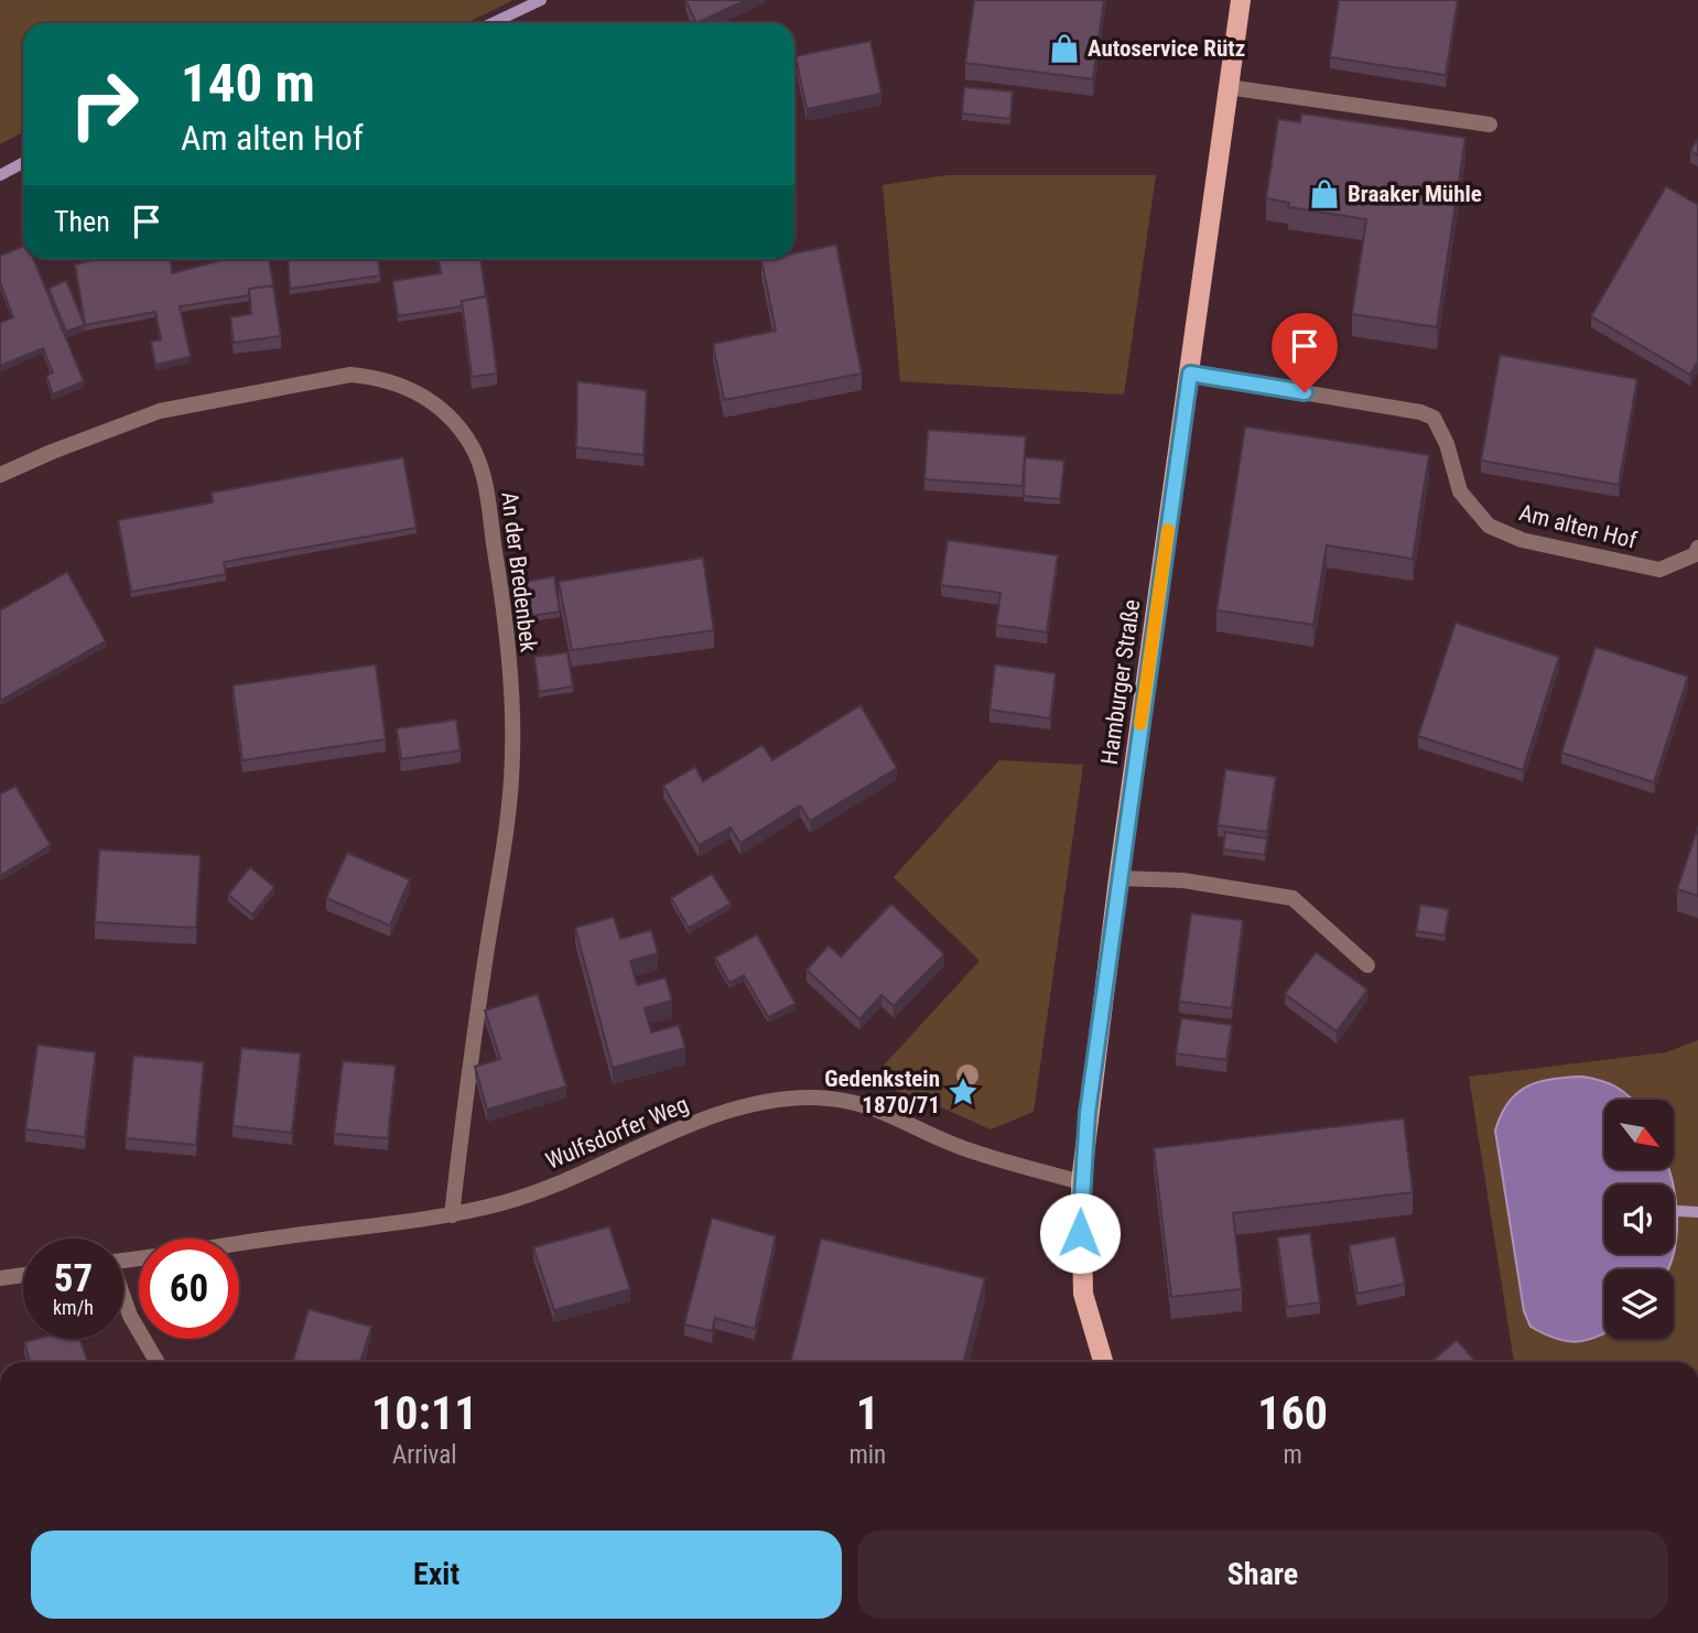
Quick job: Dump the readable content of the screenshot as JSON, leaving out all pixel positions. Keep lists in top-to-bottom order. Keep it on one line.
{"streets":{"main road":["Hamburger Straße"],"street":["Am alten Hof","An der Bredenbek","Wulfsdorfer Weg"]},"crossings":[["Am alten Hof","Hamburger Straße"],["An der Bredenbek","Wulfsdorfer Weg"],["Hamburger Straße","Wulfsdorfer Weg"]],"places":{"shop":["Autoservice Rütz","Braaker Mühle"],"place":["Gedenkstein 1870/71"]},"north":"bottom right","page":{"turn":["140 m","Am alten Hof"],"then":"Then","speed":"57 km/h","limit":"60","eta":["10:11","Arrival","1","min","160","m"],"buttons":["Exit","Share"]}}
